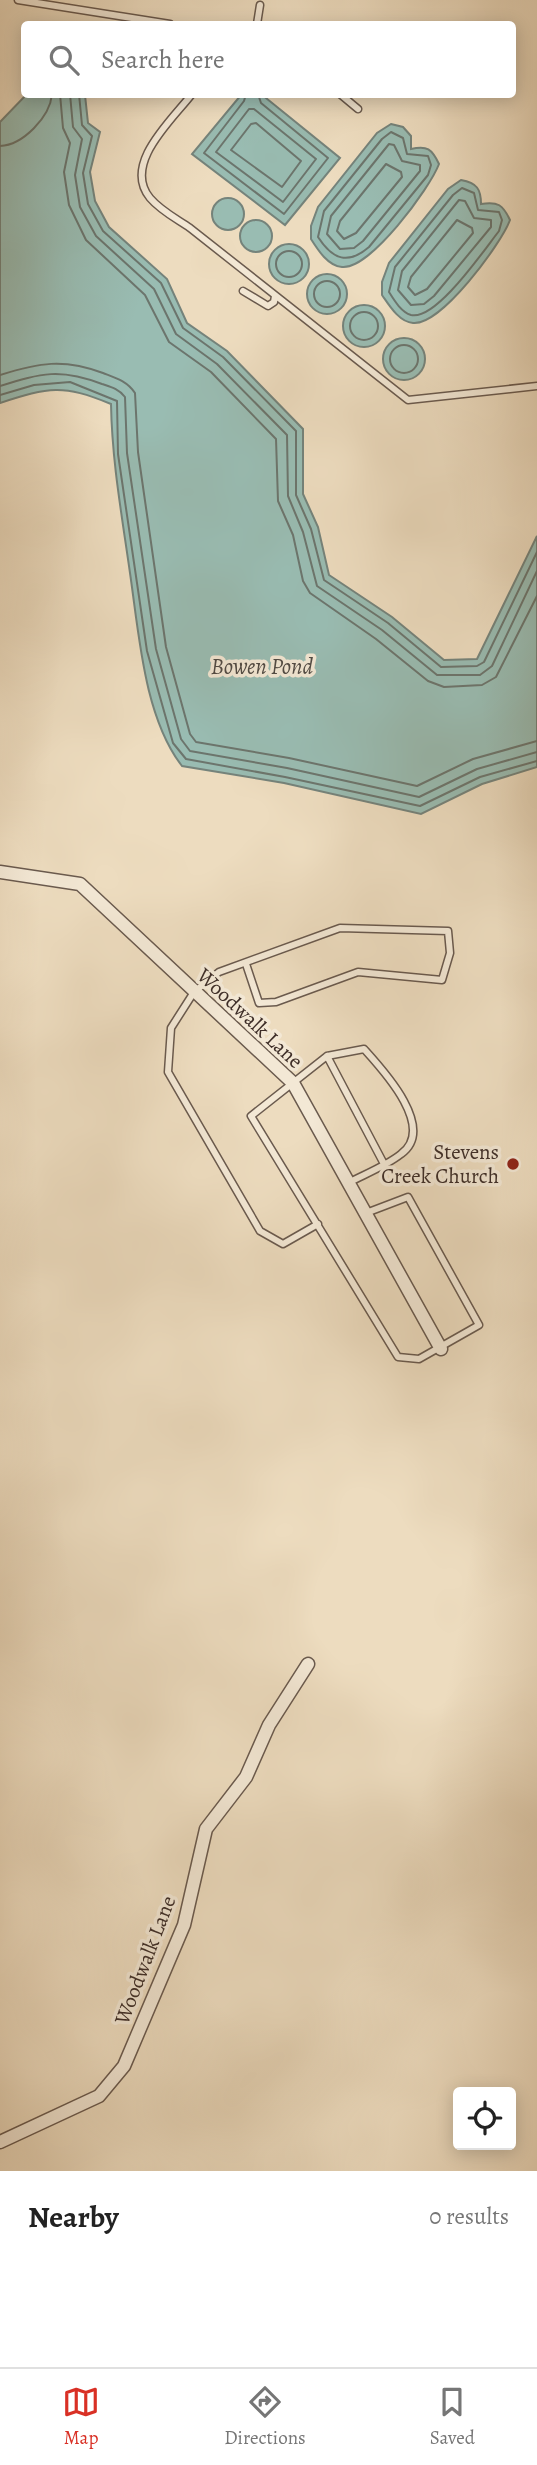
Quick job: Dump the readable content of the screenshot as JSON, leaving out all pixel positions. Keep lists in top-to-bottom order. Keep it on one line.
{"streets":{"street":["Woodwalk Lane"]},"water":["Bowen Pond"],"places":["Stevens Creek Church"],"page":{"search":"Search here","heading":["Nearby","0 results"],"nav":["Map","Directions","Saved"]}}
